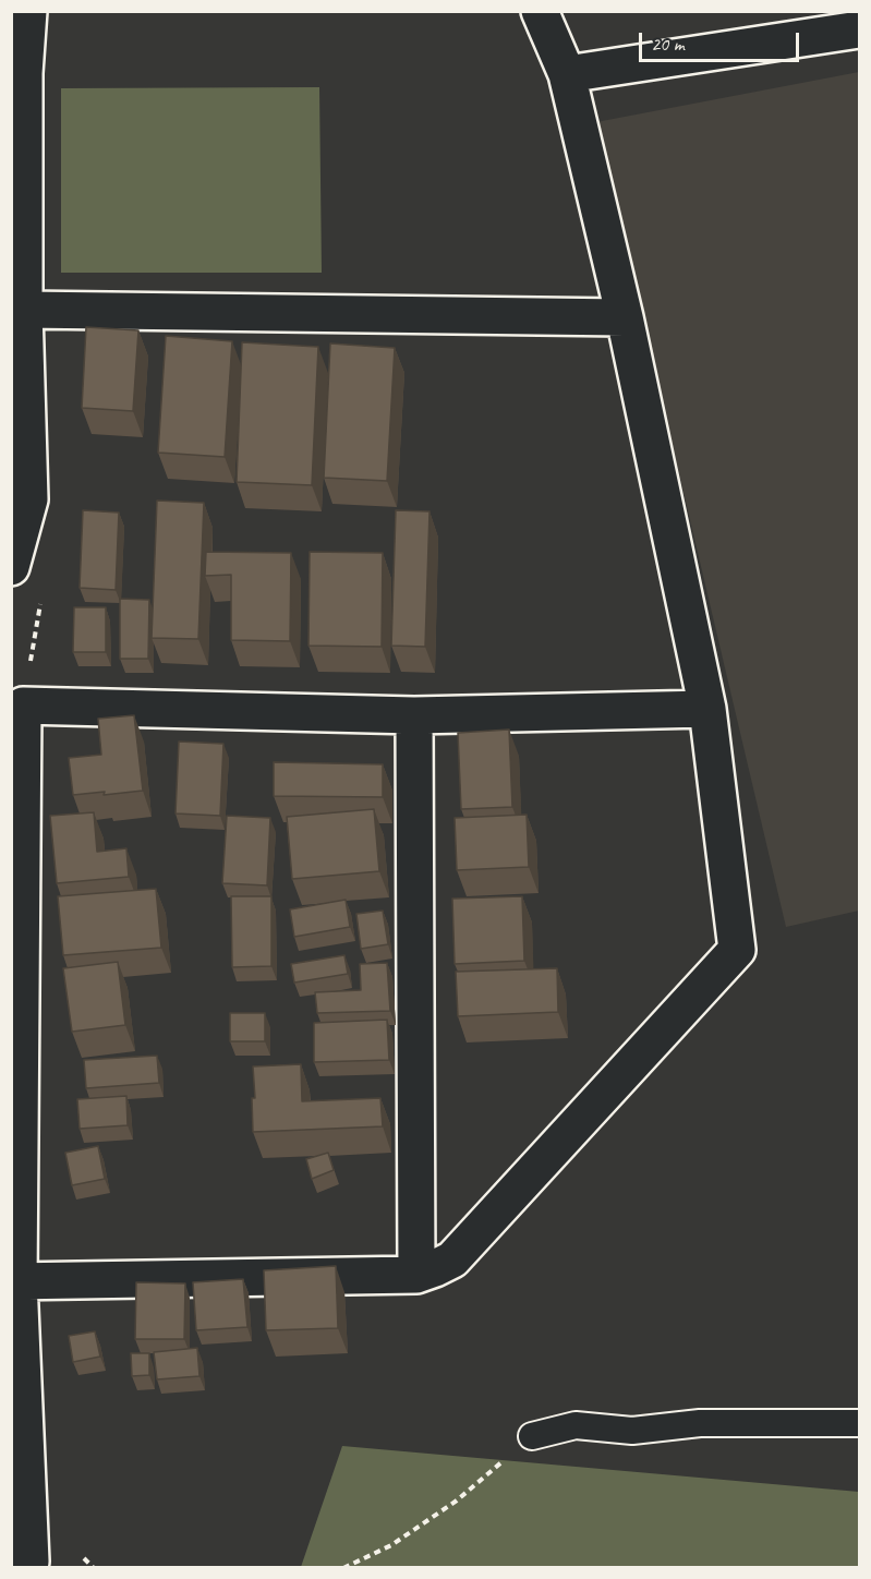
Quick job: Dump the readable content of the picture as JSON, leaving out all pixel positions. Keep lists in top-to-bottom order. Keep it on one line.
{"scale_bar":"20 m"}
